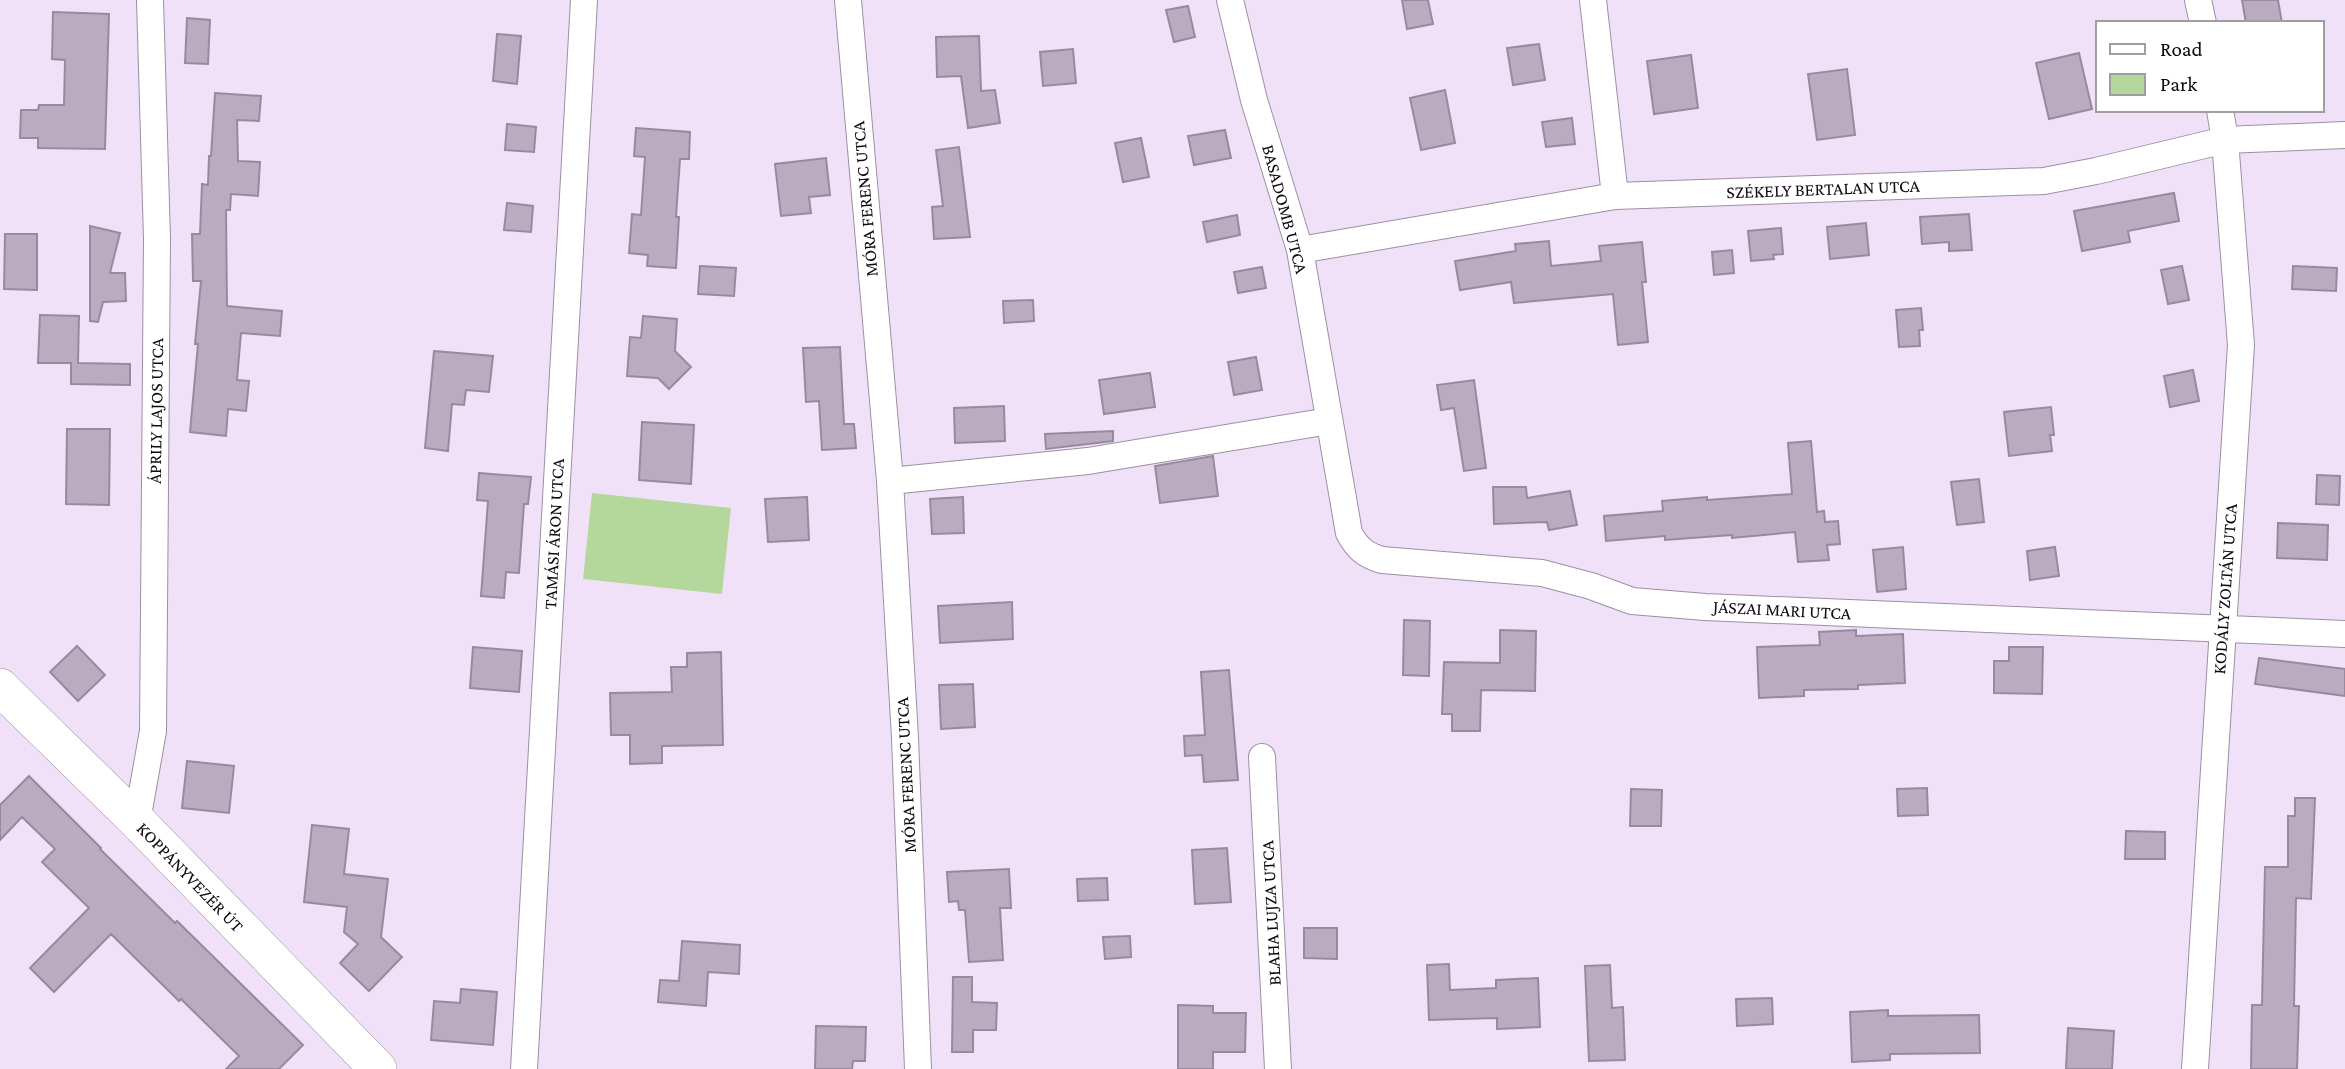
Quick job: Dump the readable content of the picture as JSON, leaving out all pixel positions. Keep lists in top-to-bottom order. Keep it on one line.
{"streets":{"street":["SZÉKELY BERTALAN UTCA","MÓRA FERENC UTCA","BASADOMB UTCA","ÁPRILY LAJOS UTCA","TAMÁSI ÁRON UTCA","KODÁLY ZOLTÁN UTCA","JÁSZAI MARI UTCA","KOPPÁNYVEZÉR ÚT","BLAHA LUJZA UTCA"]},"crossings":[["SZÉKELY BERTALAN UTCA","BASADOMB UTCA"],["SZÉKELY BERTALAN UTCA","KODÁLY ZOLTÁN UTCA"],["BASADOMB UTCA","JÁSZAI MARI UTCA"],["ÁPRILY LAJOS UTCA","KOPPÁNYVEZÉR ÚT"],["KODÁLY ZOLTÁN UTCA","JÁSZAI MARI UTCA"]],"legend":["Road","Park"]}
